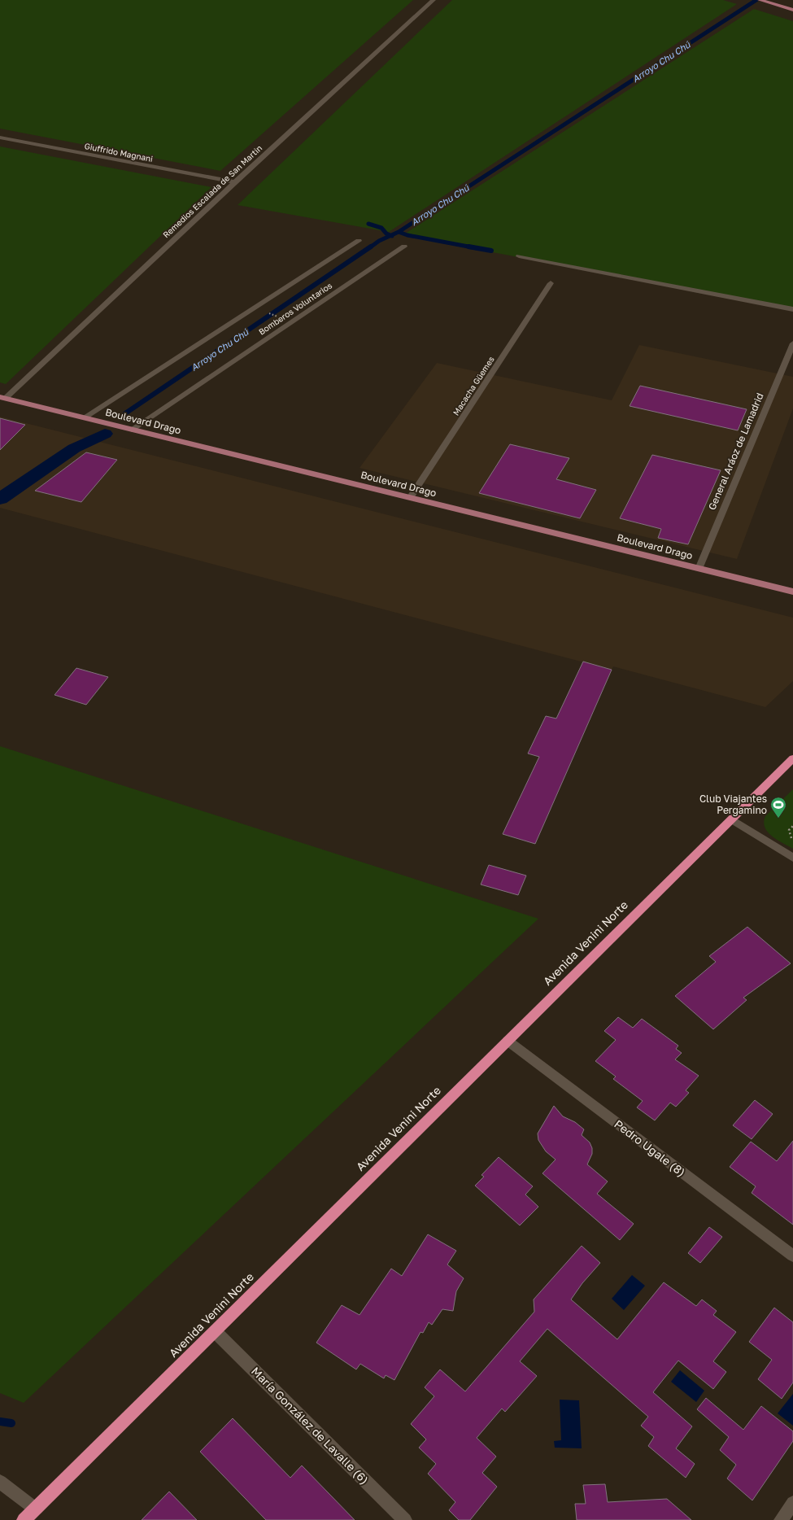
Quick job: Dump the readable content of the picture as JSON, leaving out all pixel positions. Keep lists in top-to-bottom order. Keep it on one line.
{"streets":{"highway":["Avenida Venini Norte"],"main road":["Boulevard Drago"],"street":["Giuffrido Magnani","Remedios Escalada de San Martin","Bomberos Voluntarios","Macacha Güemes","General Aráoz de Lamadrid","Pedro Ugale (8)","María González de Lavalle (6)"]},"crossings":[["Giuffrido Magnani","Remedios Escalada de San Martin"],["Remedios Escalada de San Martin","Boulevard Drago"],["Bomberos Voluntarios","Boulevard Drago"],["Macacha Güemes","Boulevard Drago"],["Boulevard Drago","General Aráoz de Lamadrid"],["Avenida Venini Norte","Pedro Ugale (8)"],["Avenida Venini Norte","María González de Lavalle (6)"]],"water":["Arroyo Chu Chú"],"places":{"sports":["Club Viajantes Pergamino"]}}
